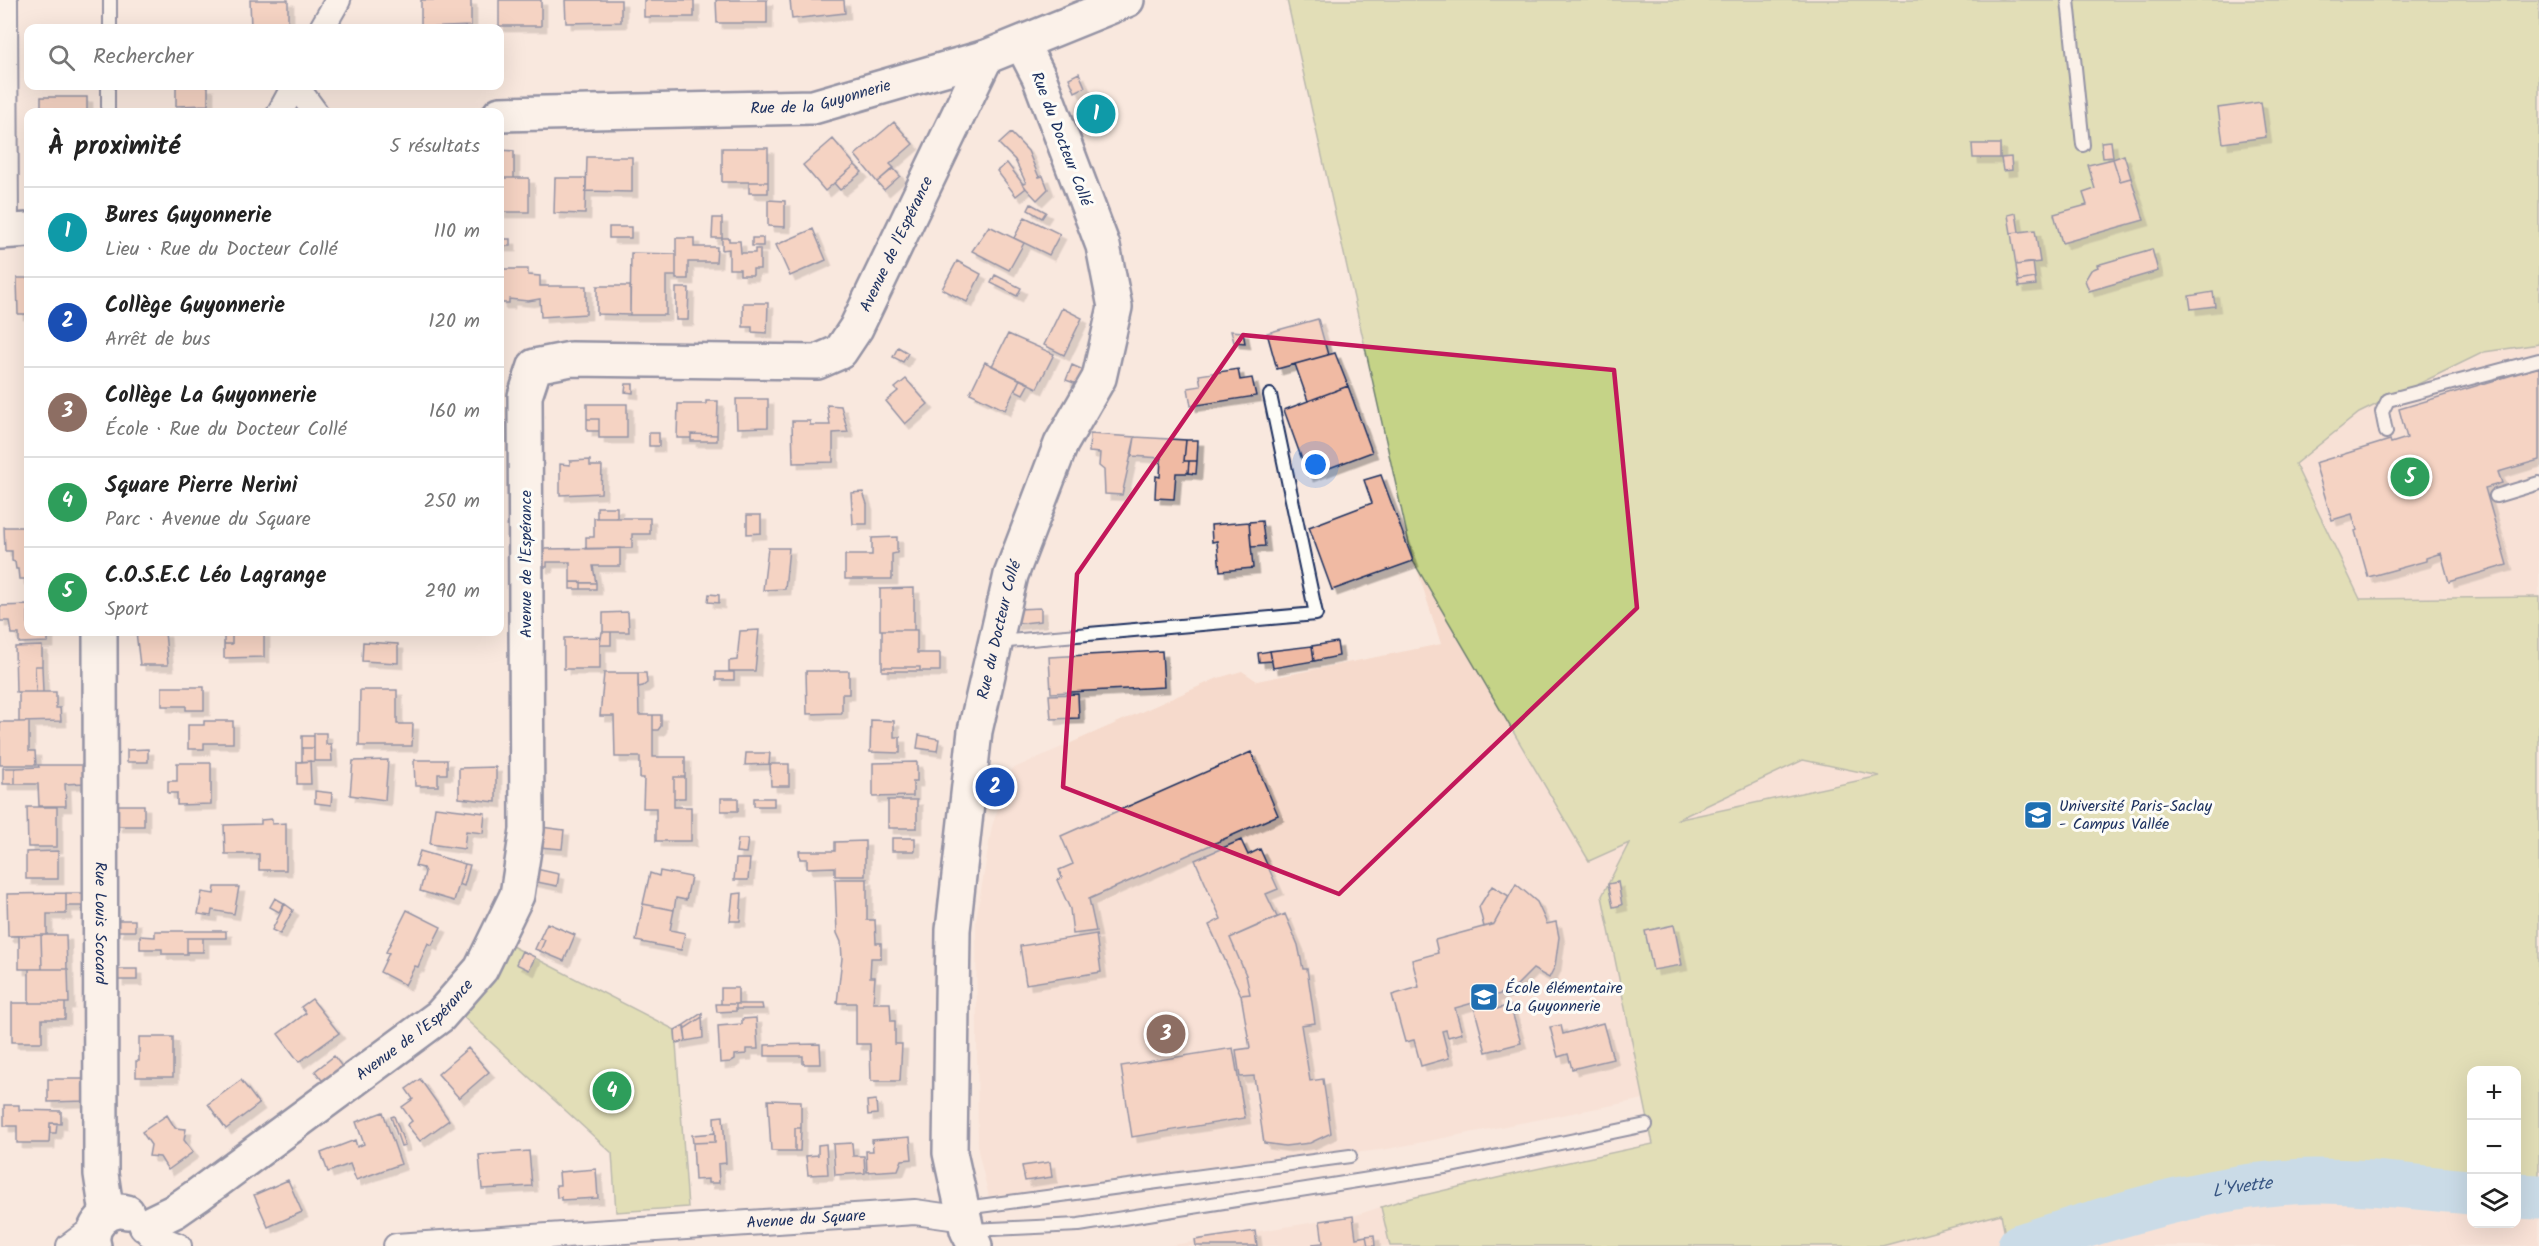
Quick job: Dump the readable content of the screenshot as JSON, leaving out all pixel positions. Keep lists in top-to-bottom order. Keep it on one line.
{"streets":{"street":["Rue de la Guyonnerie","Rue du Docteur Collé","Avenue de l'Espérance","Rue Louis Scocard","Avenue du Square"]},"crossings":[["Rue de la Guyonnerie","Rue du Docteur Collé"],["Rue de la Guyonnerie","Avenue de l'Espérance"],["Rue du Docteur Collé","Avenue du Square"]],"water":["L'Yvette"],"places":{"school or university":["Université Paris-Saclay - Campus Vallée","École élémentaire La Guyonnerie"]},"page":{"search":"Rechercher","pins":["1","5","2","3","4"],"heading":["À proximité","5 résultats"],"list":[{"mark":"1","name":"Bures Guyonnerie","note":"Lieu · Rue du Docteur Collé","value":"110 m"},{"mark":"2","name":"Collège Guyonnerie","note":"Arrêt de bus","value":"120 m"},{"mark":"3","name":"Collège La Guyonnerie","note":"École · Rue du Docteur Collé","value":"160 m"},{"mark":"4","name":"Square Pierre Nerini","note":"Parc · Avenue du Square","value":"250 m"},{"mark":"5","name":"C.O.S.E.C Léo Lagrange","note":"Sport","value":"290 m"}],"map_buttons":["+","−"]}}
